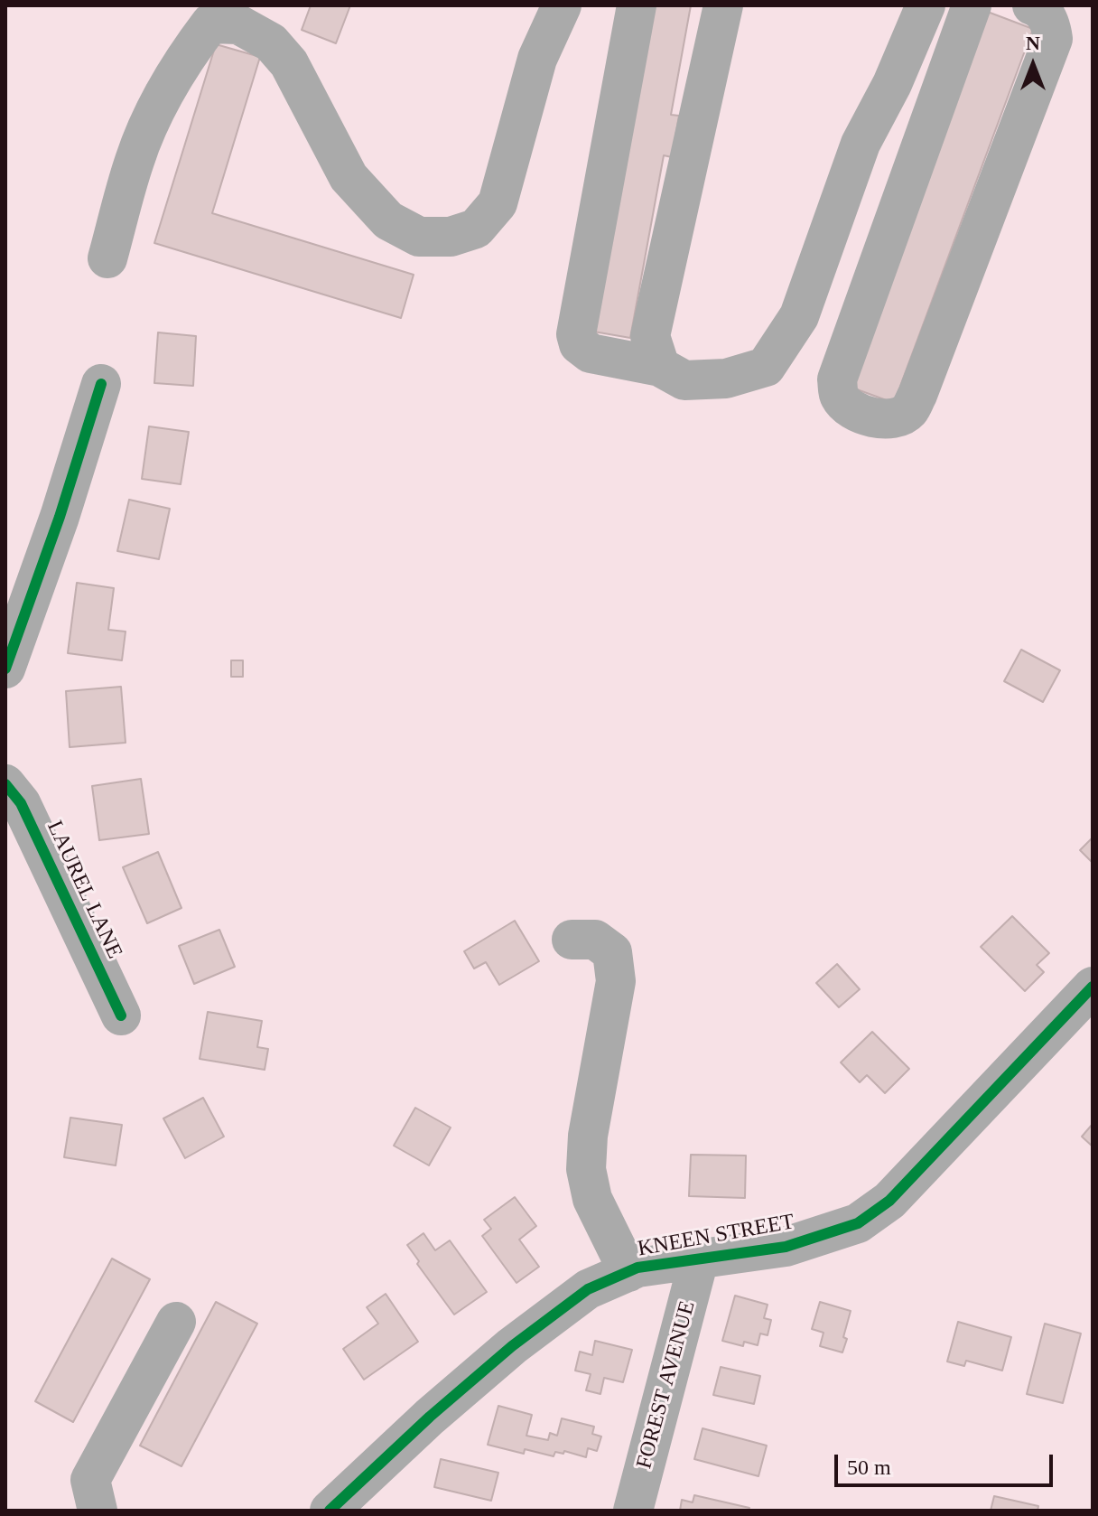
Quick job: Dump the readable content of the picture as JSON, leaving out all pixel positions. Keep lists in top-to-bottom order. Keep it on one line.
{"streets":{"street":["LAUREL LANE","KNEEN STREET","FOREST AVENUE"]},"crossings":[["KNEEN STREET","FOREST AVENUE"]],"scale_bar":"50 m","north":"top"}
